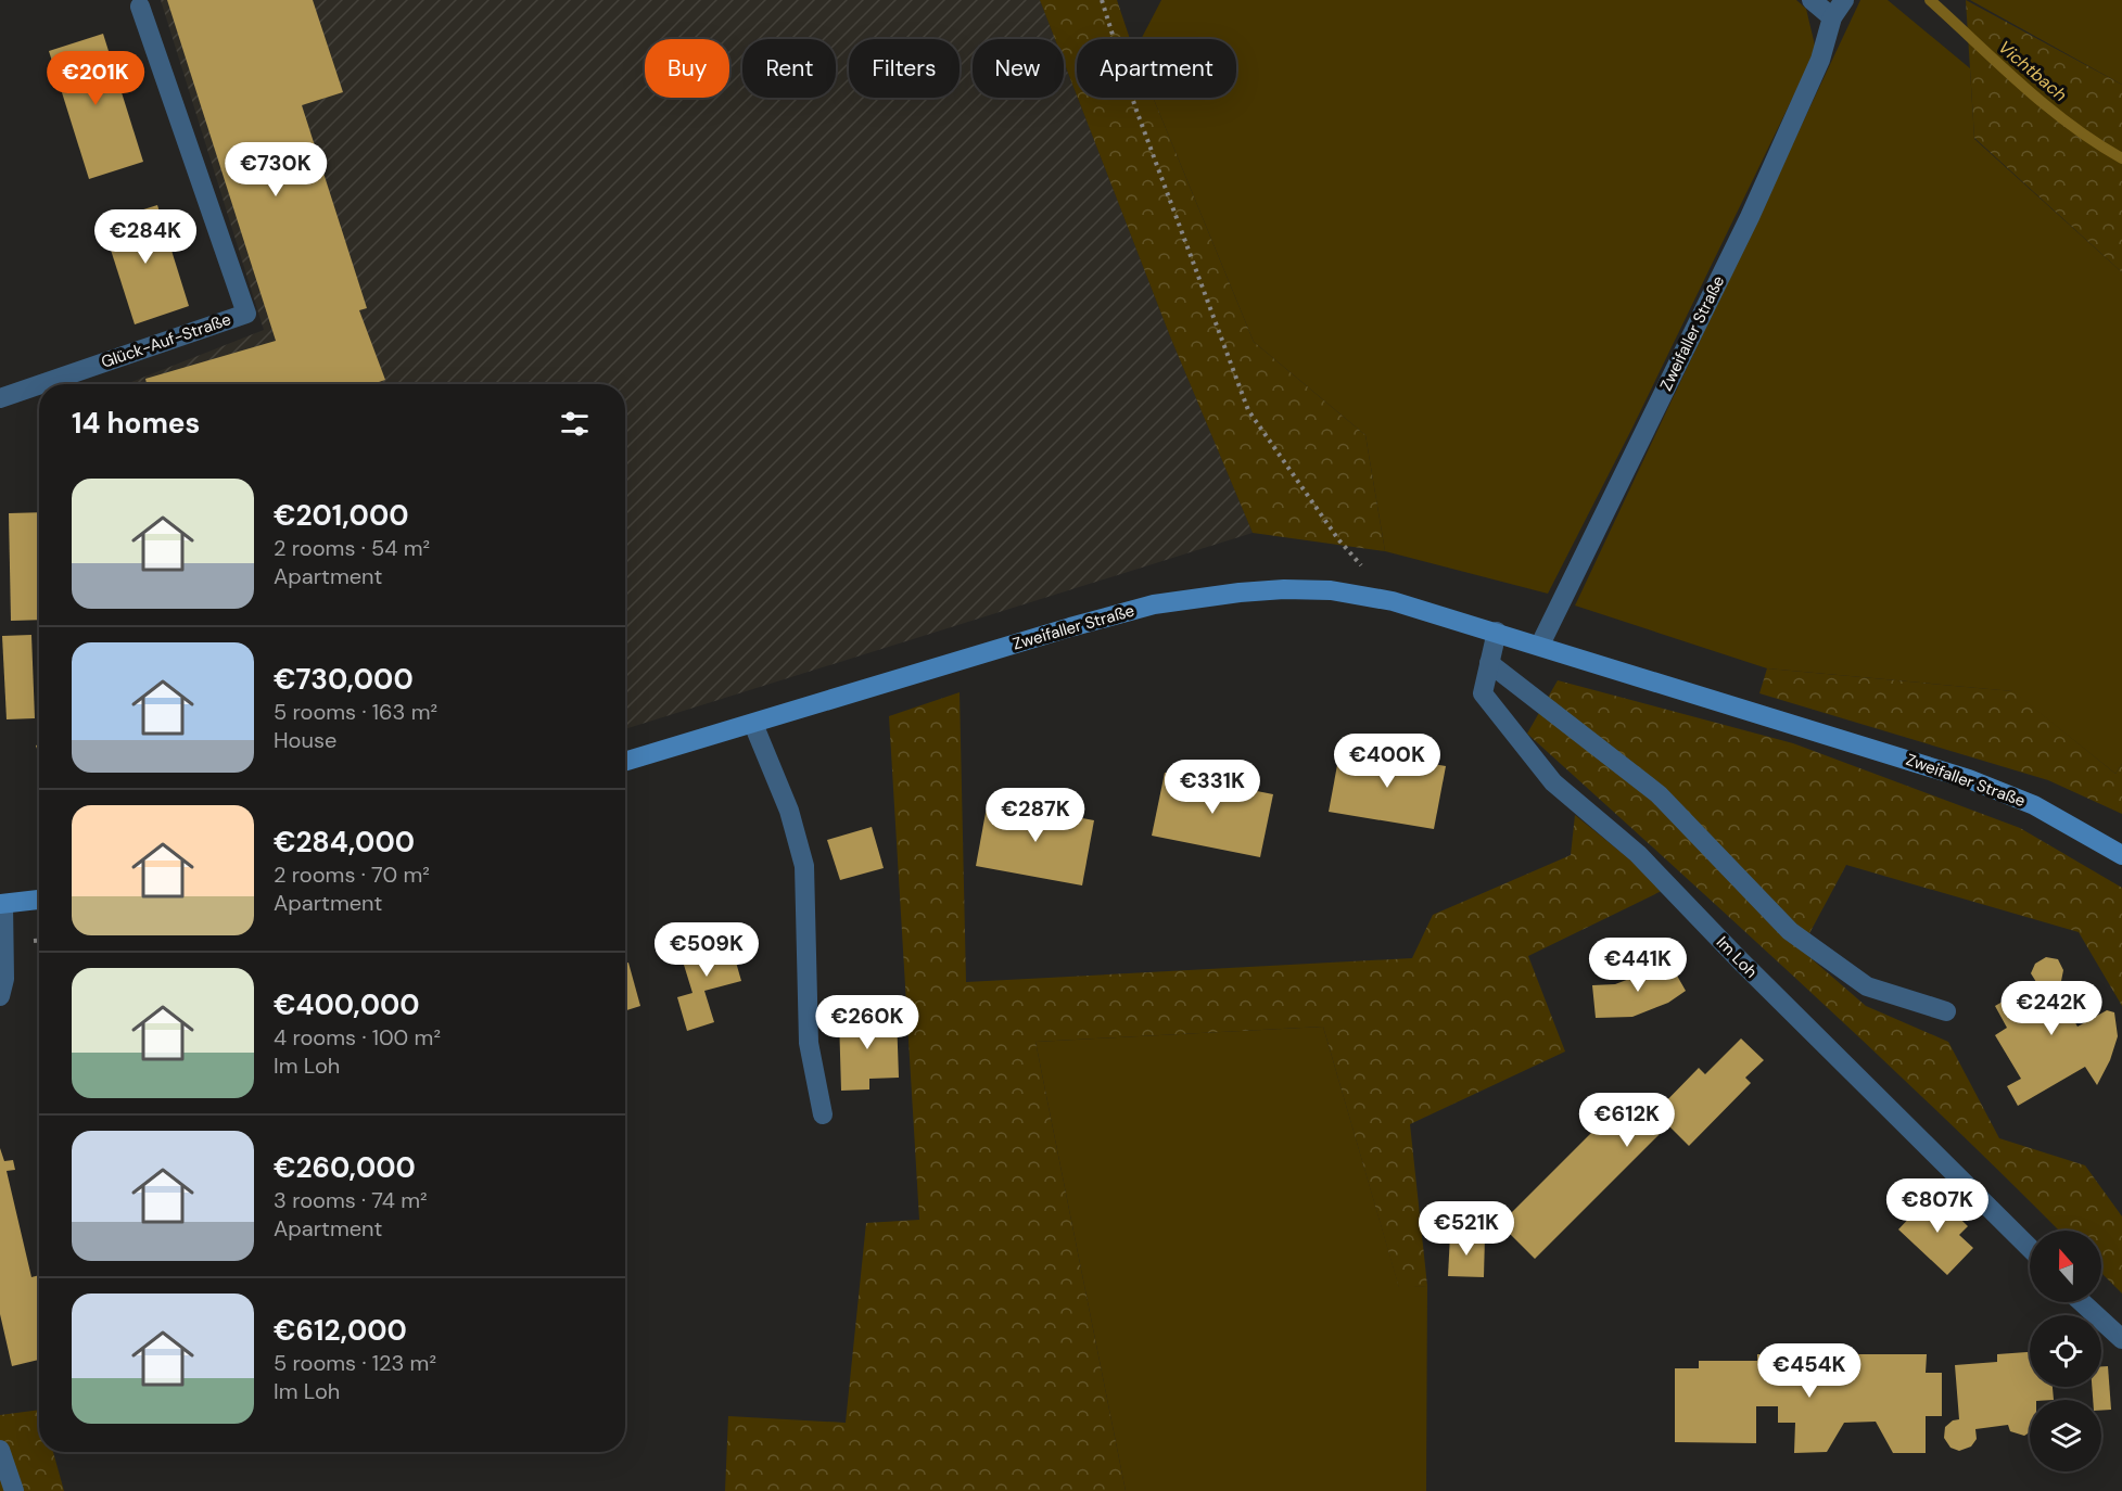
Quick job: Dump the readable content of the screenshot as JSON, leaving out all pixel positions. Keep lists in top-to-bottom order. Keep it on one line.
{"streets":{"main road":["Zweifaller Straße"],"street":["Glück-Auf-Straße","Im Loh"]},"crossings":[["Zweifaller Straße","Im Loh"]],"water":["Vichtbach"],"north":"top","page":{"chip":["Buy","Rent","Filters","New","Apartment"],"price":["€201K","€730K","€284K","€400K","€331K","€287K","€509K","€441K","€242K","€260K","€612K","€807K","€521K","€454K"],"heading":"14 homes","list":[{"name":"€201,000","note":"2 rooms · 54 m² · Apartment"},{"name":"€730,000","note":"5 rooms · 163 m² · House"},{"name":"€284,000","note":"2 rooms · 70 m² · Apartment"},{"name":"€400,000","note":"4 rooms · 100 m² · Im Loh"},{"name":"€260,000","note":"3 rooms · 74 m² · Apartment"},{"name":"€612,000","note":"5 rooms · 123 m² · Im Loh"}]}}
